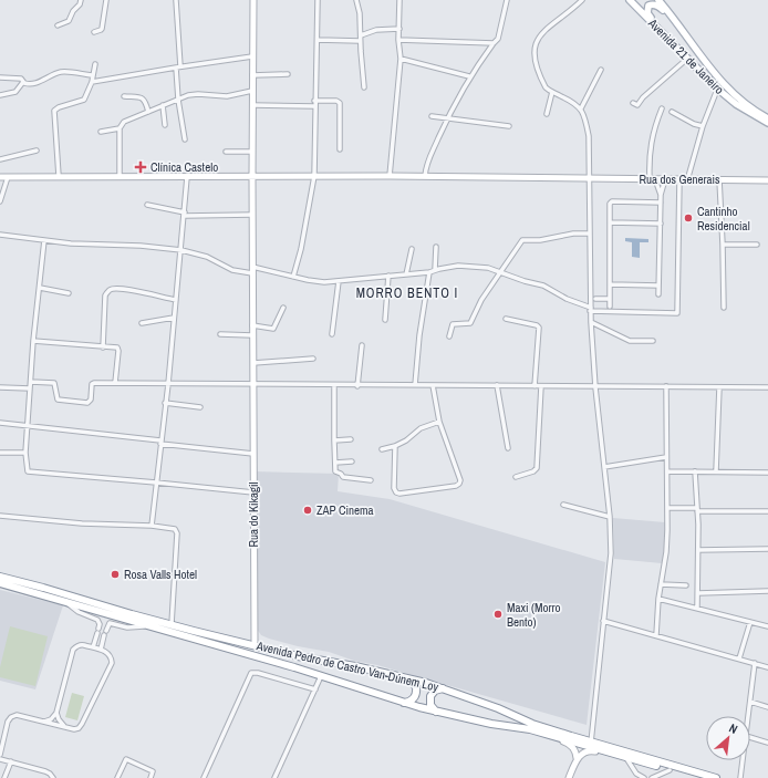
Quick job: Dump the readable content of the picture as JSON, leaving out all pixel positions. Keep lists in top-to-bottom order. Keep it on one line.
{"streets":{"highway":["Avenida Pedro de Castro Van-Dúnem Loy"],"main road":["Avenida 21 de Janeiro"],"street":["Rua dos Generais","Rua do Kikagil"]},"crossings":[["Rua dos Generais","Rua do Kikagil"],["Rua do Kikagil","Avenida Pedro de Castro Van-Dúnem Loy"]],"districts":["MORRO BENTO I"],"places":{"health":["Clínica Castelo"],"other":["Cantinho Residencial","ZAP Cinema","Rosa Valls Hotel","Maxi (Morro Bento)"]},"north":"top right"}
